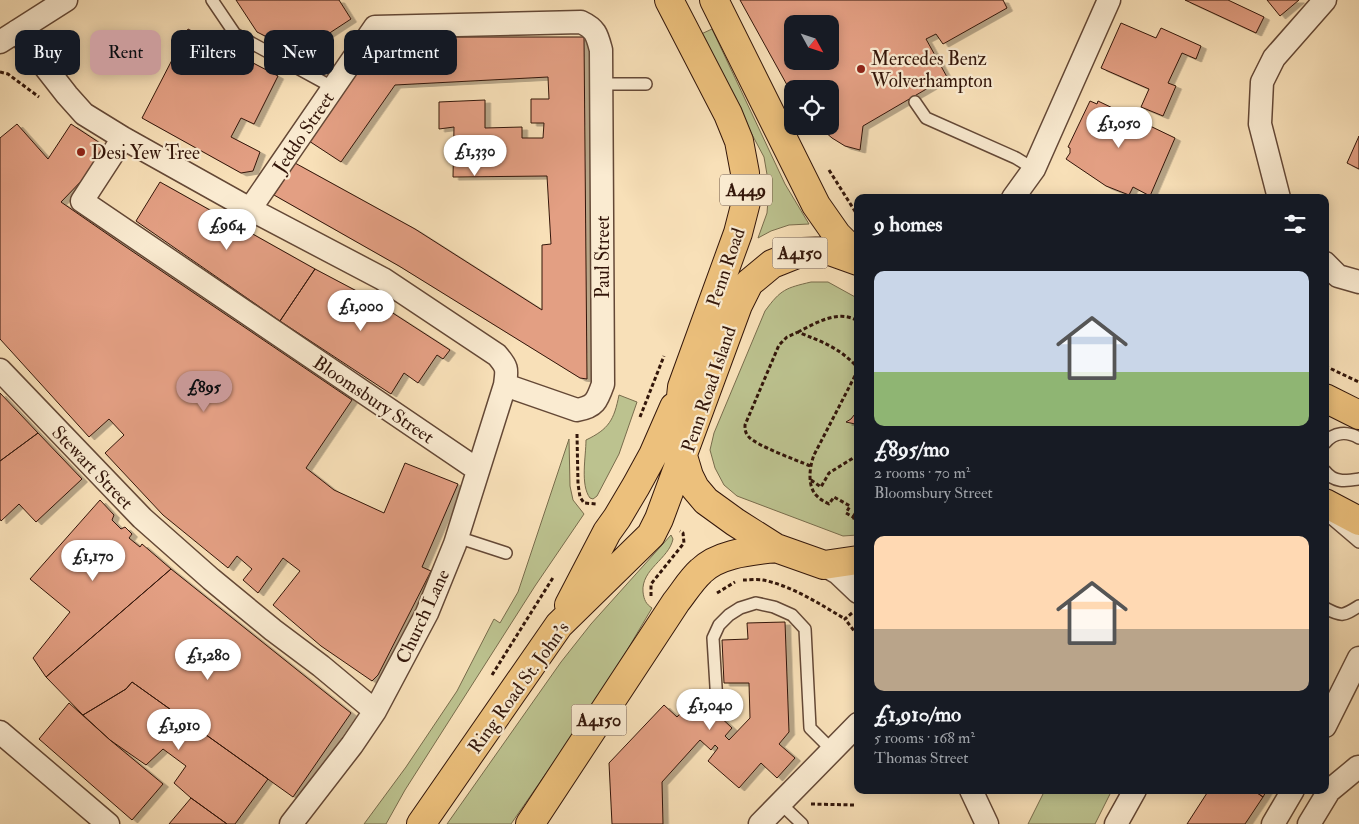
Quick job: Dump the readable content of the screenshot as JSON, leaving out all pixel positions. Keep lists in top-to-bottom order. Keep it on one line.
{"streets":{"highway":["A449","A4150","Penn Road","Penn Road Island","Ring Road St. John's"],"street":["Jeddo Street","Paul Street","Bloomsbury Street","Stewart Street","Church Lane"]},"crossings":[["Jeddo Street","Paul Street"],["A4150","Penn Road Island"],["Paul Street","Church Lane"],["Penn Road","Penn Road Island"],["Penn Road","Ring Road St. John's"],["Penn Road Island","Ring Road St. John's"],["Bloomsbury Street","Church Lane"],["Stewart Street","Church Lane"]],"places":["Mercedes Benz Wolverhampton","Desi Yew Tree"],"north":"bottom right","page":{"chip":["Buy","Rent","Filters","New","Apartment"],"price":["£1,050","£1,330","£964","£1,000","£895","£1,170","£1,280","£1,040","£1,910"],"heading":"9 homes","list":[{"name":"£895/mo","note":"2 rooms · 70 m² · Bloomsbury Street"},{"name":"£1,910/mo","note":"5 rooms · 168 m² · Thomas Street"}]}}
